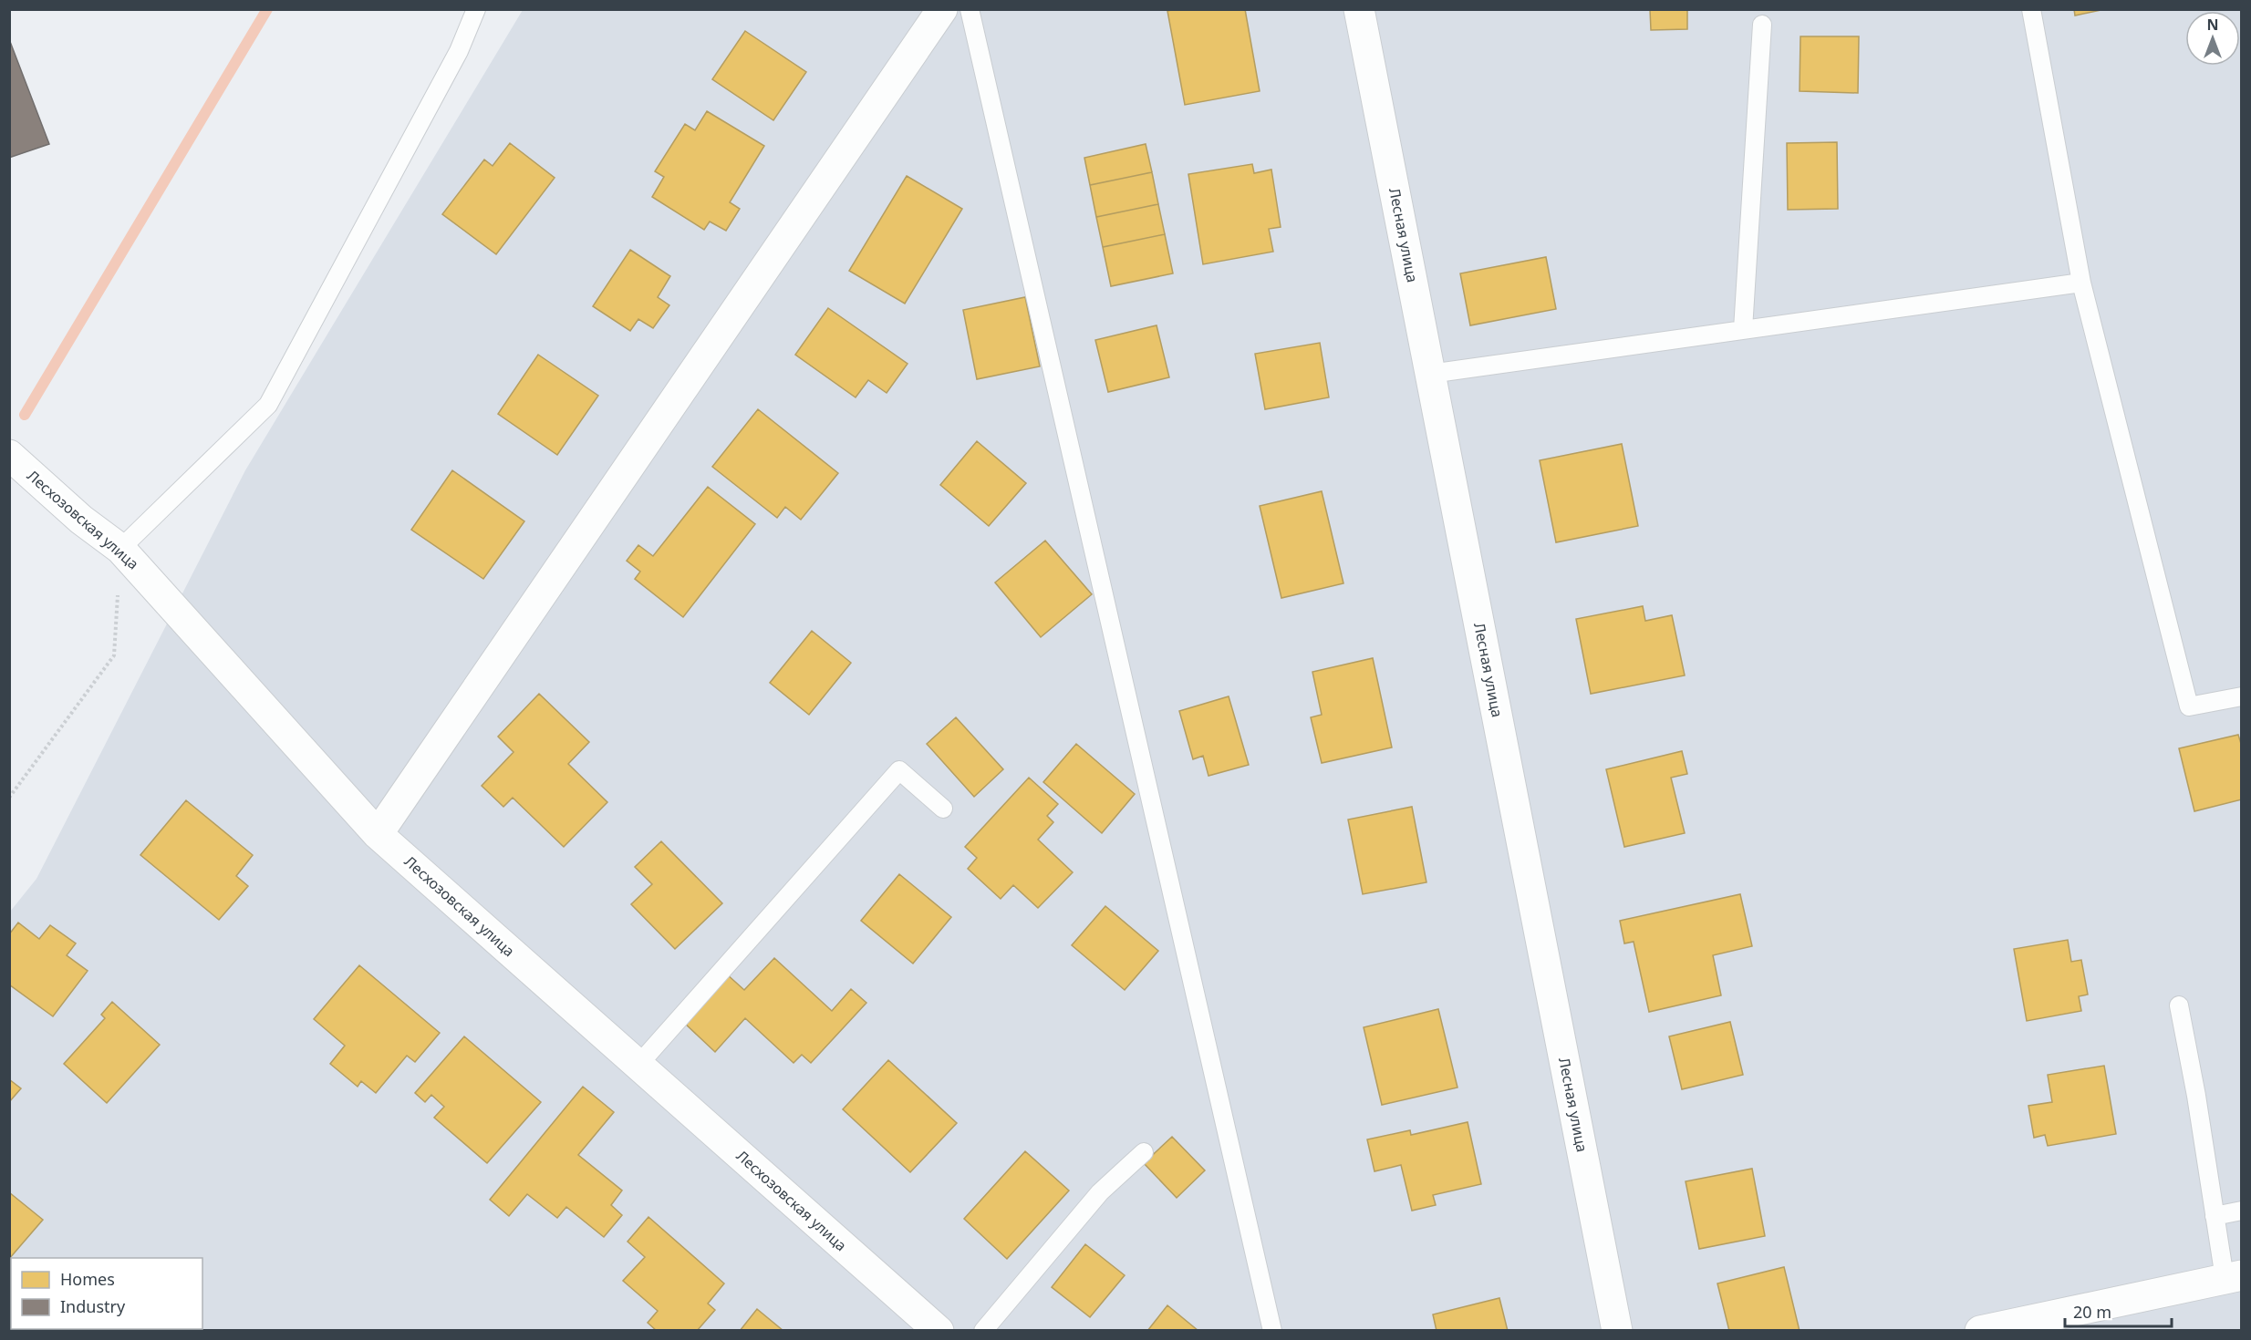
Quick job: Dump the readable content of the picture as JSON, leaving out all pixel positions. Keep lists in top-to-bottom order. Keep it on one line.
{"streets":{"street":["Лесная улица","Лесхозовская улица"]},"legend":["Homes","Industry"],"scale_bar":"20 m","north":"top"}
